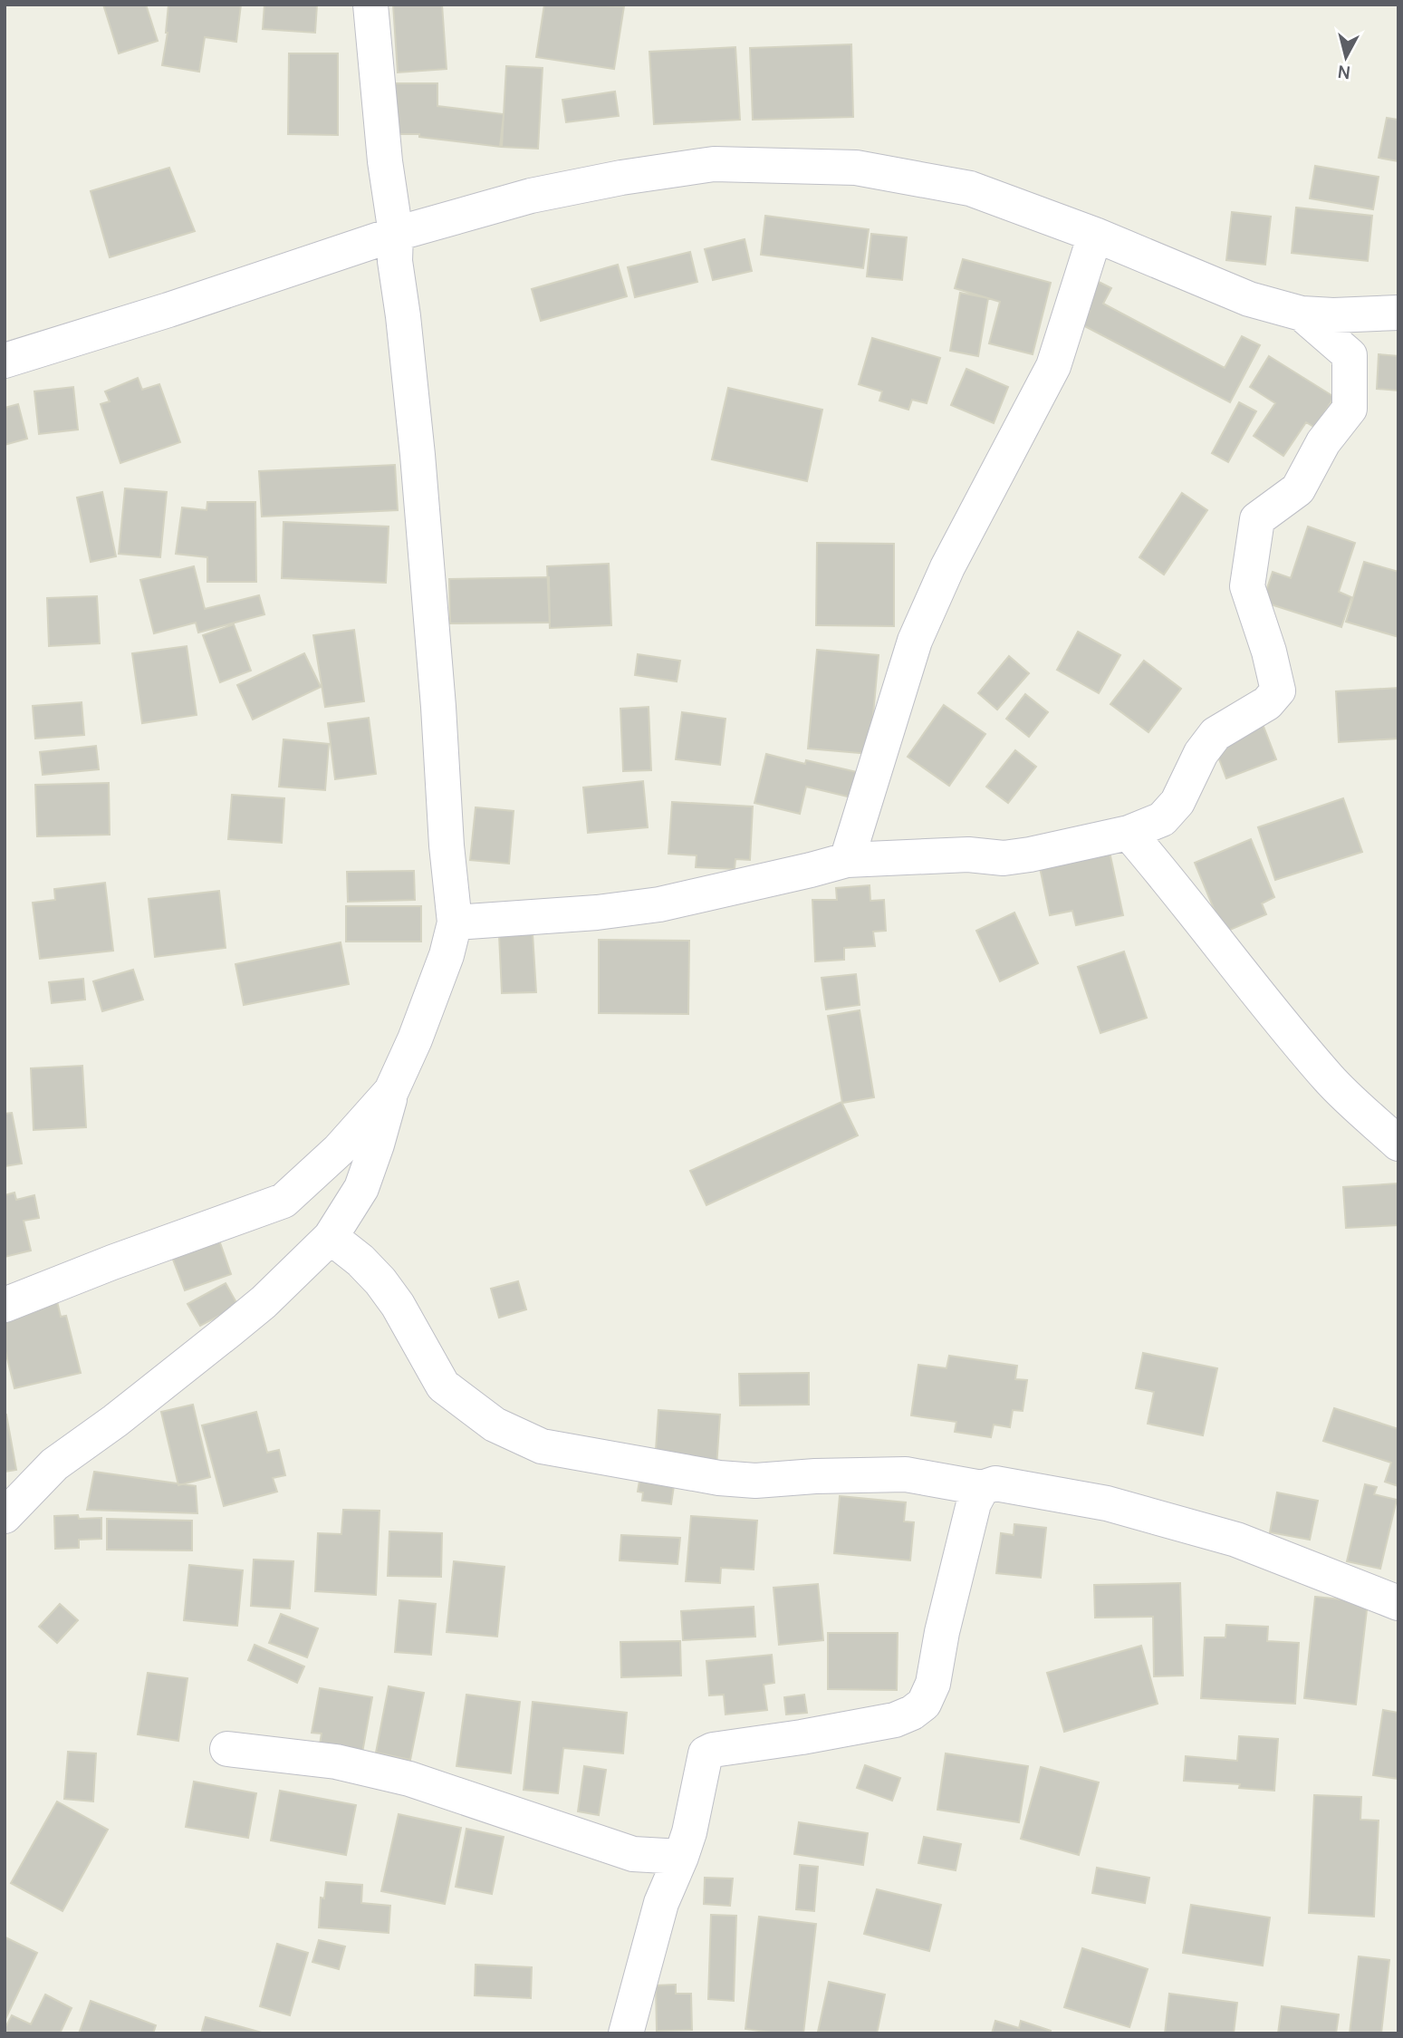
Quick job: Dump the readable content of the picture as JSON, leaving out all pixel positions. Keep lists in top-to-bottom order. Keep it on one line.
{"north":"bottom"}
